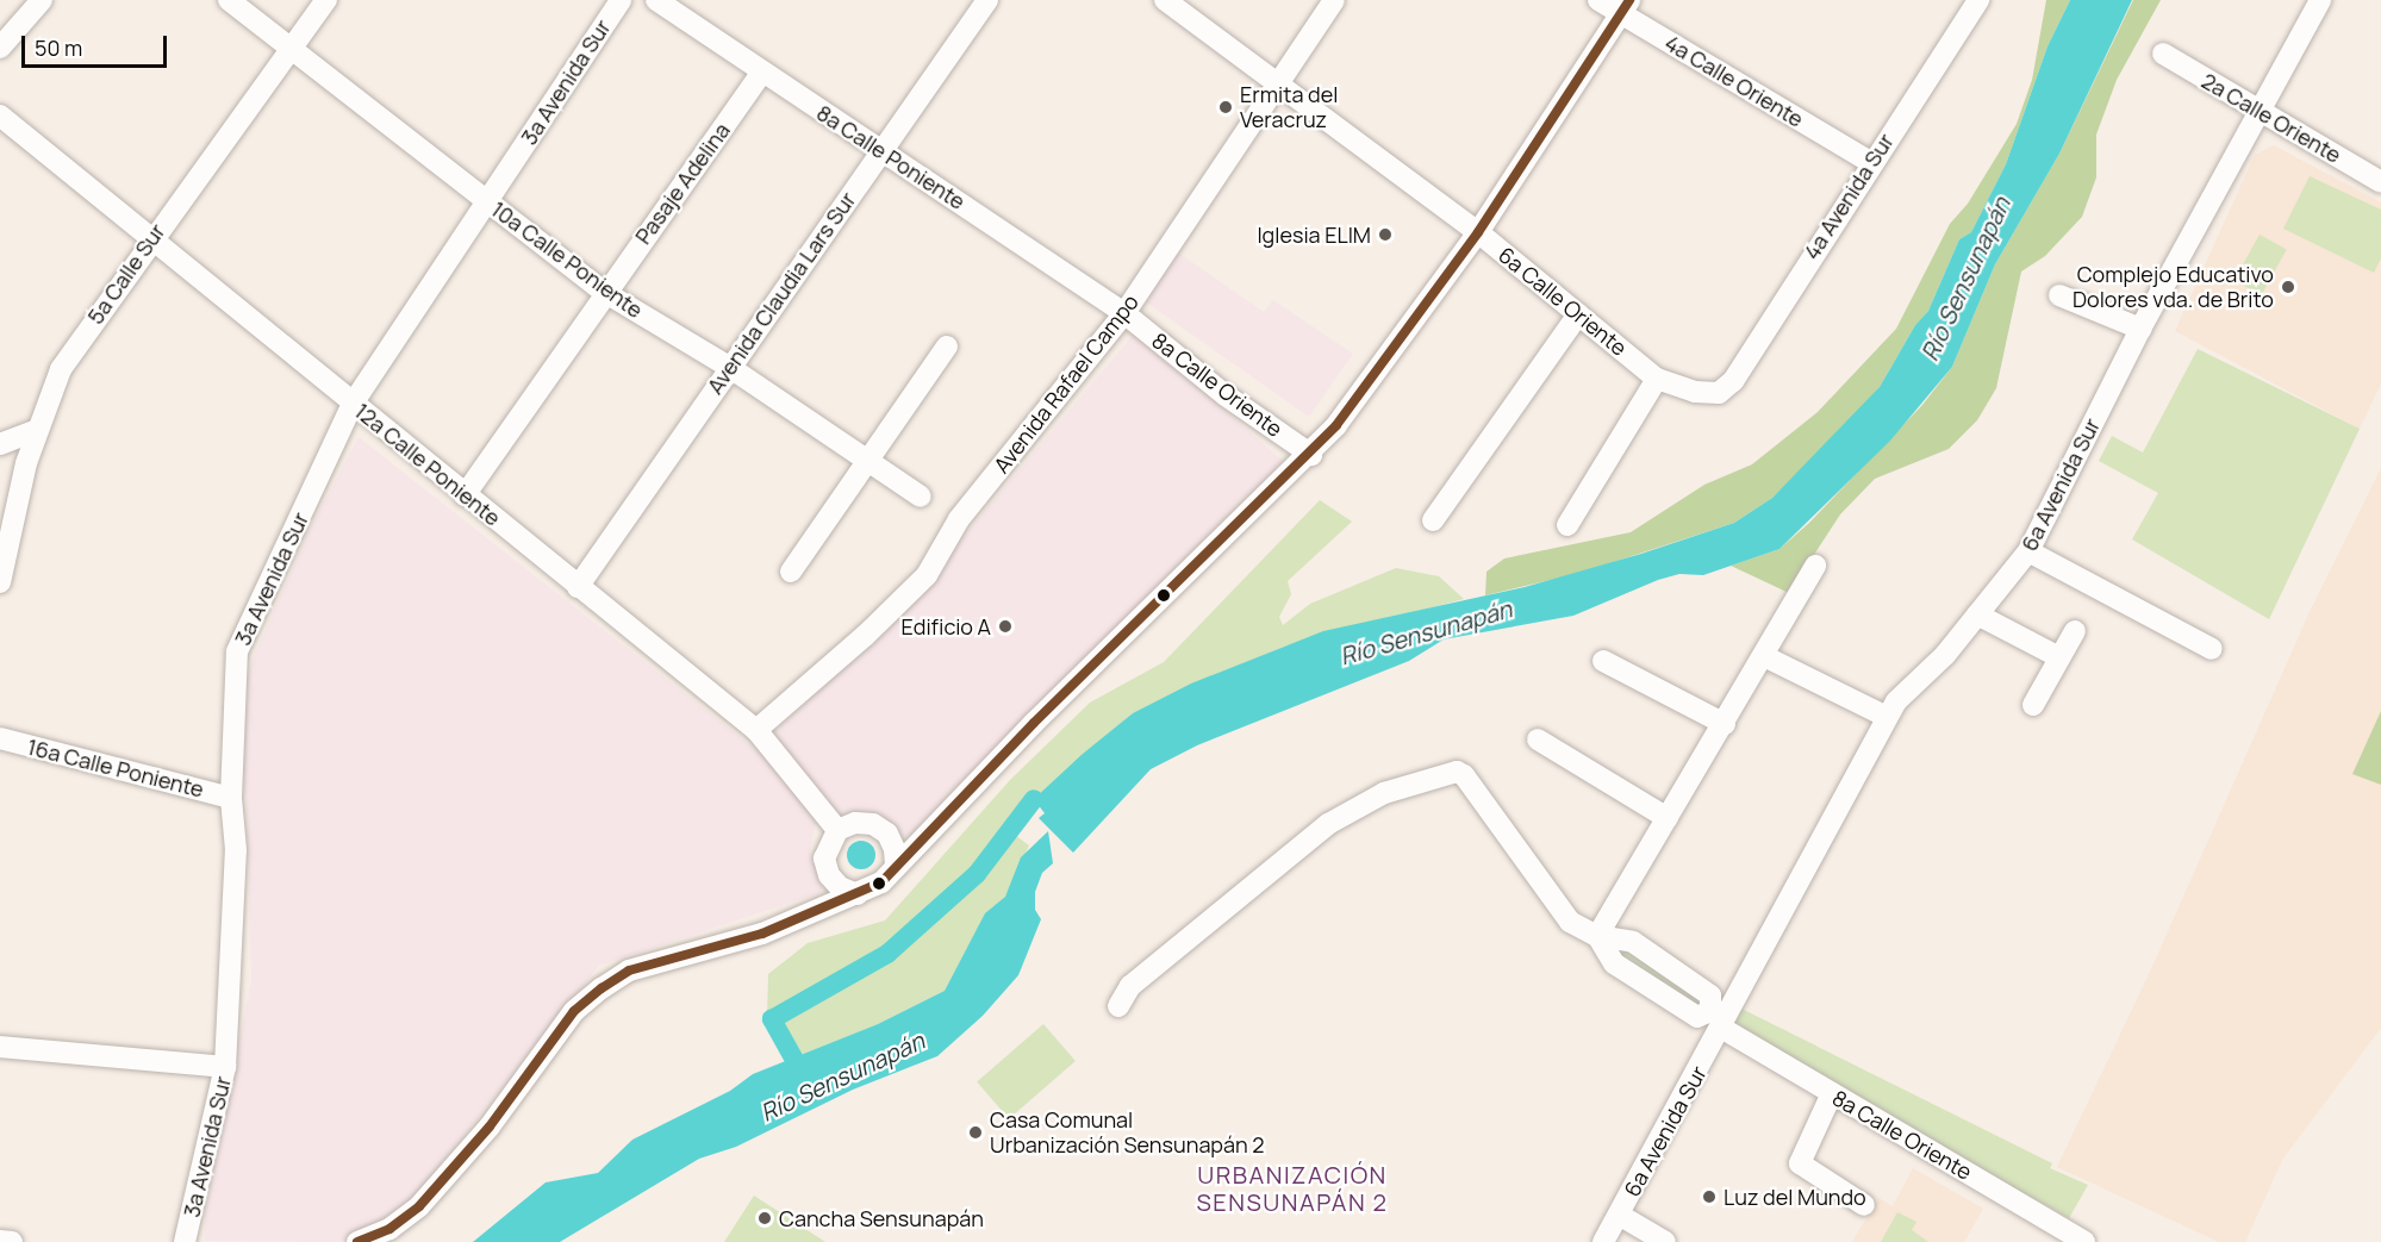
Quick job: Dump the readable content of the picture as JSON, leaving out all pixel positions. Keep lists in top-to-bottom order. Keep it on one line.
{"streets":{"street":["4a Calle Oriente","3a Avenida Sur","2a Calle Oriente","8a Calle Poniente","Pasaje Adelina","4a Avenida Sur","10a Calle Poniente","5a Calle Sur","Avenida Claudia Lars Sur","6a Calle Oriente","Avenida Rafael Campo","8a Calle Oriente","12a Calle Poniente","6a Avenida Sur","16a Calle Poniente"]},"crossings":[["4a Calle Oriente","4a Avenida Sur"],["3a Avenida Sur","10a Calle Poniente"],["3a Avenida Sur","12a Calle Poniente"],["3a Avenida Sur","16a Calle Poniente"],["2a Calle Oriente","6a Avenida Sur"],["8a Calle Poniente","Pasaje Adelina"],["8a Calle Poniente","Avenida Claudia Lars Sur"],["8a Calle Poniente","Avenida Rafael Campo"],["8a Calle Poniente","8a Calle Oriente"],["Pasaje Adelina","10a Calle Poniente"],["Pasaje Adelina","12a Calle Poniente"],["4a Avenida Sur","6a Calle Oriente"],["10a Calle Poniente","5a Calle Sur"],["10a Calle Poniente","Avenida Claudia Lars Sur"],["5a Calle Sur","12a Calle Poniente"],["Avenida Claudia Lars Sur","12a Calle Poniente"],["6a Calle Oriente","Avenida Rafael Campo"],["Avenida Rafael Campo","8a Calle Oriente"],["Avenida Rafael Campo","12a Calle Poniente"],["8a Calle Oriente","6a Avenida Sur"]],"districts":["URBANIZACIÓN SENSUNAPÁN 2"],"water":["Río Sensunapán"],"places":["Ermita del Veracruz","Iglesia ELIM","Complejo Educativo Dolores vda. de Brito","Edificio A","Casa Comunal Urbanización Sensunapán 2","Luz del Mundo","Cancha Sensunapán"],"scale_bar":"50 m"}
